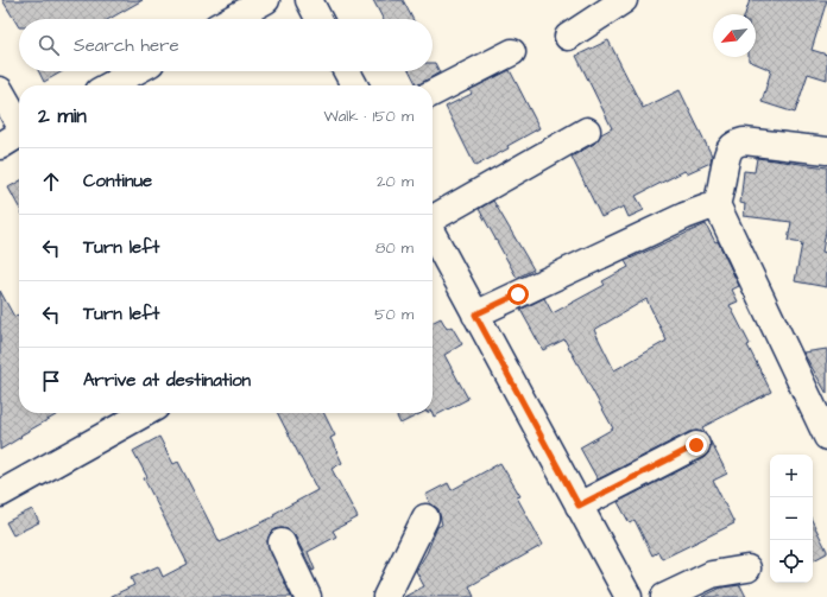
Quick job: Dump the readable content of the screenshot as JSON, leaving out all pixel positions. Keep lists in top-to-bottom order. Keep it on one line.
{"north":"bottom left","page":{"search":"Search here","heading":["2 min","Walk · 150 m"],"list":[["Continue","20 m"],["Turn left","80 m"],["Turn left","50 m"],"Arrive at destination"],"map_buttons":["+","−"]}}
